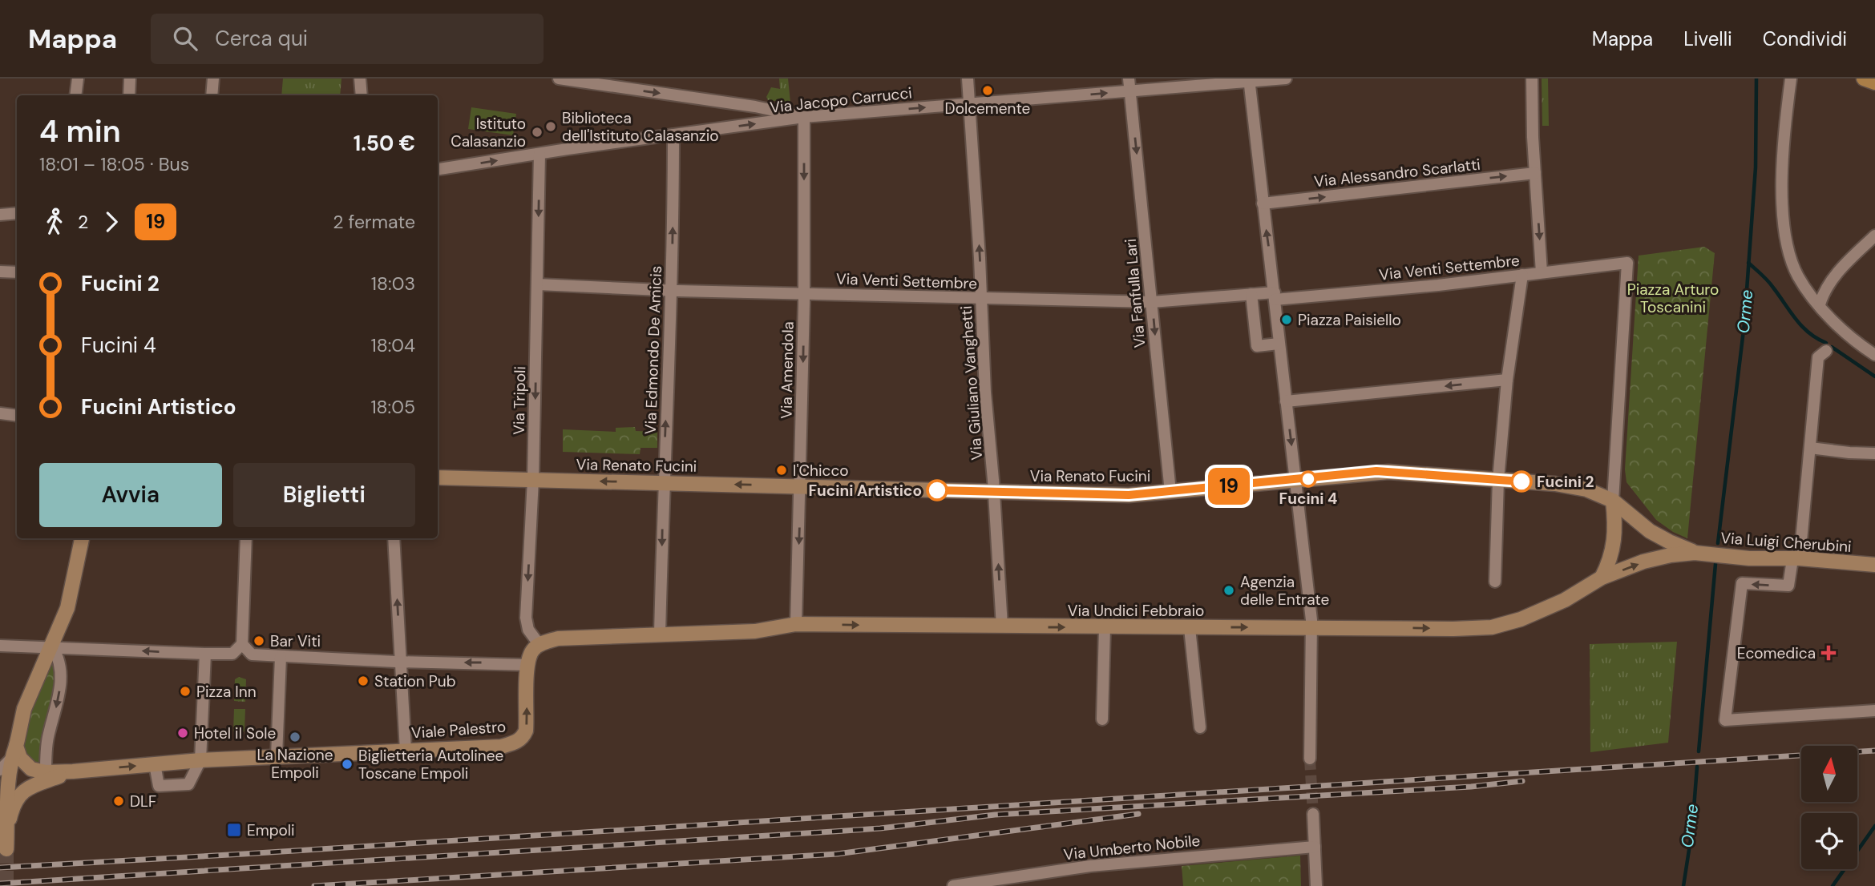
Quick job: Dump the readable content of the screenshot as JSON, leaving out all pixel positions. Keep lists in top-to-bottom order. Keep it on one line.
{"streets":{"main road":["Via Renato Fucini","Via Luigi Cherubini","Via Undici Febbraio","Viale Palestro"],"street":["Via Jacopo Carrucci","Via Alessandro Scarlatti","Via Venti Settembre","Via Fanfulla Lari","Via Edmondo De Amicis","Via Amendola","Via Giuliano Vanghetti","Via Tripoli","Via Umberto Nobile"]},"crossings":[["Via Jacopo Carrucci","Via Fanfulla Lari"],["Via Jacopo Carrucci","Via Edmondo De Amicis"],["Via Jacopo Carrucci","Via Amendola"],["Via Jacopo Carrucci","Via Giuliano Vanghetti"],["Via Jacopo Carrucci","Via Tripoli"],["Via Venti Settembre","Via Fanfulla Lari"],["Via Venti Settembre","Via Edmondo De Amicis"],["Via Venti Settembre","Via Amendola"],["Via Venti Settembre","Via Giuliano Vanghetti"],["Via Venti Settembre","Via Tripoli"],["Via Venti Settembre","Via Renato Fucini"],["Via Fanfulla Lari","Via Renato Fucini"],["Via Edmondo De Amicis","Via Renato Fucini"],["Via Edmondo De Amicis","Via Undici Febbraio"],["Via Amendola","Via Renato Fucini"],["Via Amendola","Via Undici Febbraio"],["Via Giuliano Vanghetti","Via Renato Fucini"],["Via Giuliano Vanghetti","Via Undici Febbraio"],["Via Tripoli","Via Renato Fucini"],["Via Tripoli","Viale Palestro"],["Via Renato Fucini","Via Luigi Cherubini"],["Via Renato Fucini","Via Undici Febbraio"],["Via Luigi Cherubini","Via Undici Febbraio"]],"one_way":["Via Jacopo Carrucci","Via Alessandro Scarlatti","Via Fanfulla Lari","Via Amendola","Via Giuliano Vanghetti","Via Tripoli","Via Undici Febbraio","Viale Palestro"],"water":["Orme"],"parks":["Piazza Arturo Toscanini"],"places":{"other":["Dolcemente","Biblioteca dell'Istituto Calasanzio","Istituto Calasanzio","Piazza Paisiello","I'Chicco","Fucini 4","Fucini 2","Fucini Artistico","Agenzia delle Entrate","Bar Viti","Station Pub","Pizza Inn","Hotel il Sole","La Nazione Empoli","Biglietteria Autolinee Toscane Empoli","DLF"],"health":["Ecomedica"],"transit":["Empoli"]},"lines":["bus line 19"],"north":"top","page":{"header":"Mappa","search":"Cerca qui","nav":["Mappa","Livelli","Condividi"],"on_map":"19","heading":["4 min","18:01 – 18:05 · Bus","1.50 €"],"legs":["2","19","2 fermate"],"list":[{"name":"Fucini 2","value":"18:03"},{"name":"Fucini 4","value":"18:04"},{"name":"Fucini Artistico","value":"18:05"}],"buttons":["Avvia","Biglietti"]}}
